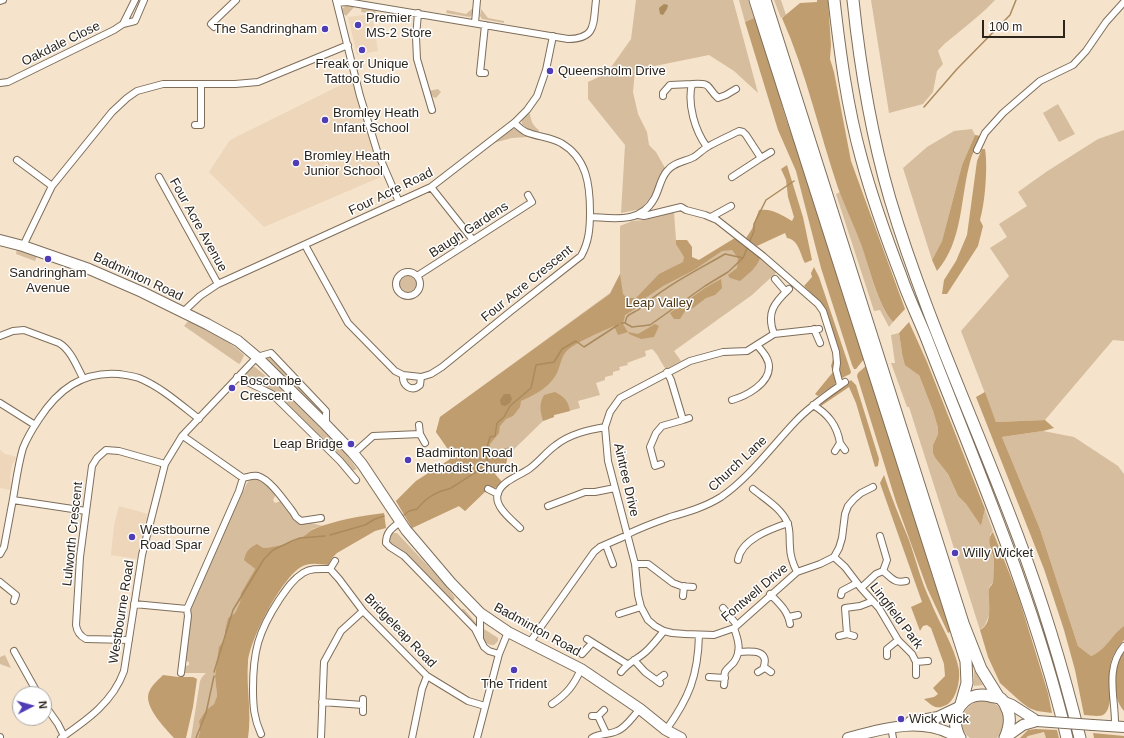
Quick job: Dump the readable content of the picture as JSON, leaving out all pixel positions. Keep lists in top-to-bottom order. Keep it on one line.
{"streets":{"main road":["Badminton Road"],"street":["Oakdale Close","Four Acre Road","Four Acre Avenue","Baugh Gardens","Four Acre Crescent","Church Lane","Aintree Drive","Lulworth Crescent","Fontwell Drive","Westbourne Road","Lingfield Park","Bridgeleap Road"]},"crossings":[["Four Acre Road","Four Acre Avenue"],["Four Acre Road","Badminton Road"],["Four Acre Road","Four Acre Crescent"],["Badminton Road","Church Lane"],["Badminton Road","Westbourne Road"],["Church Lane","Aintree Drive"],["Aintree Drive","Fontwell Drive"],["Lulworth Crescent","Westbourne Road"],["Fontwell Drive","Lingfield Park"]],"parks":["Leap Valley"],"places":["Premier MS-2 Store","The Sandringham","Freak or Unique Tattoo Studio","Queensholm Drive","Bromley Heath Infant School","Bromley Heath Junior School","Sandringham Avenue","Boscombe Crescent","Leap Bridge","Badminton Road Methodist Church","Westbourne Road Spar","Willy Wicket","The Trident","Wick Wick"],"scale_bar":"100 m","north":"right"}
